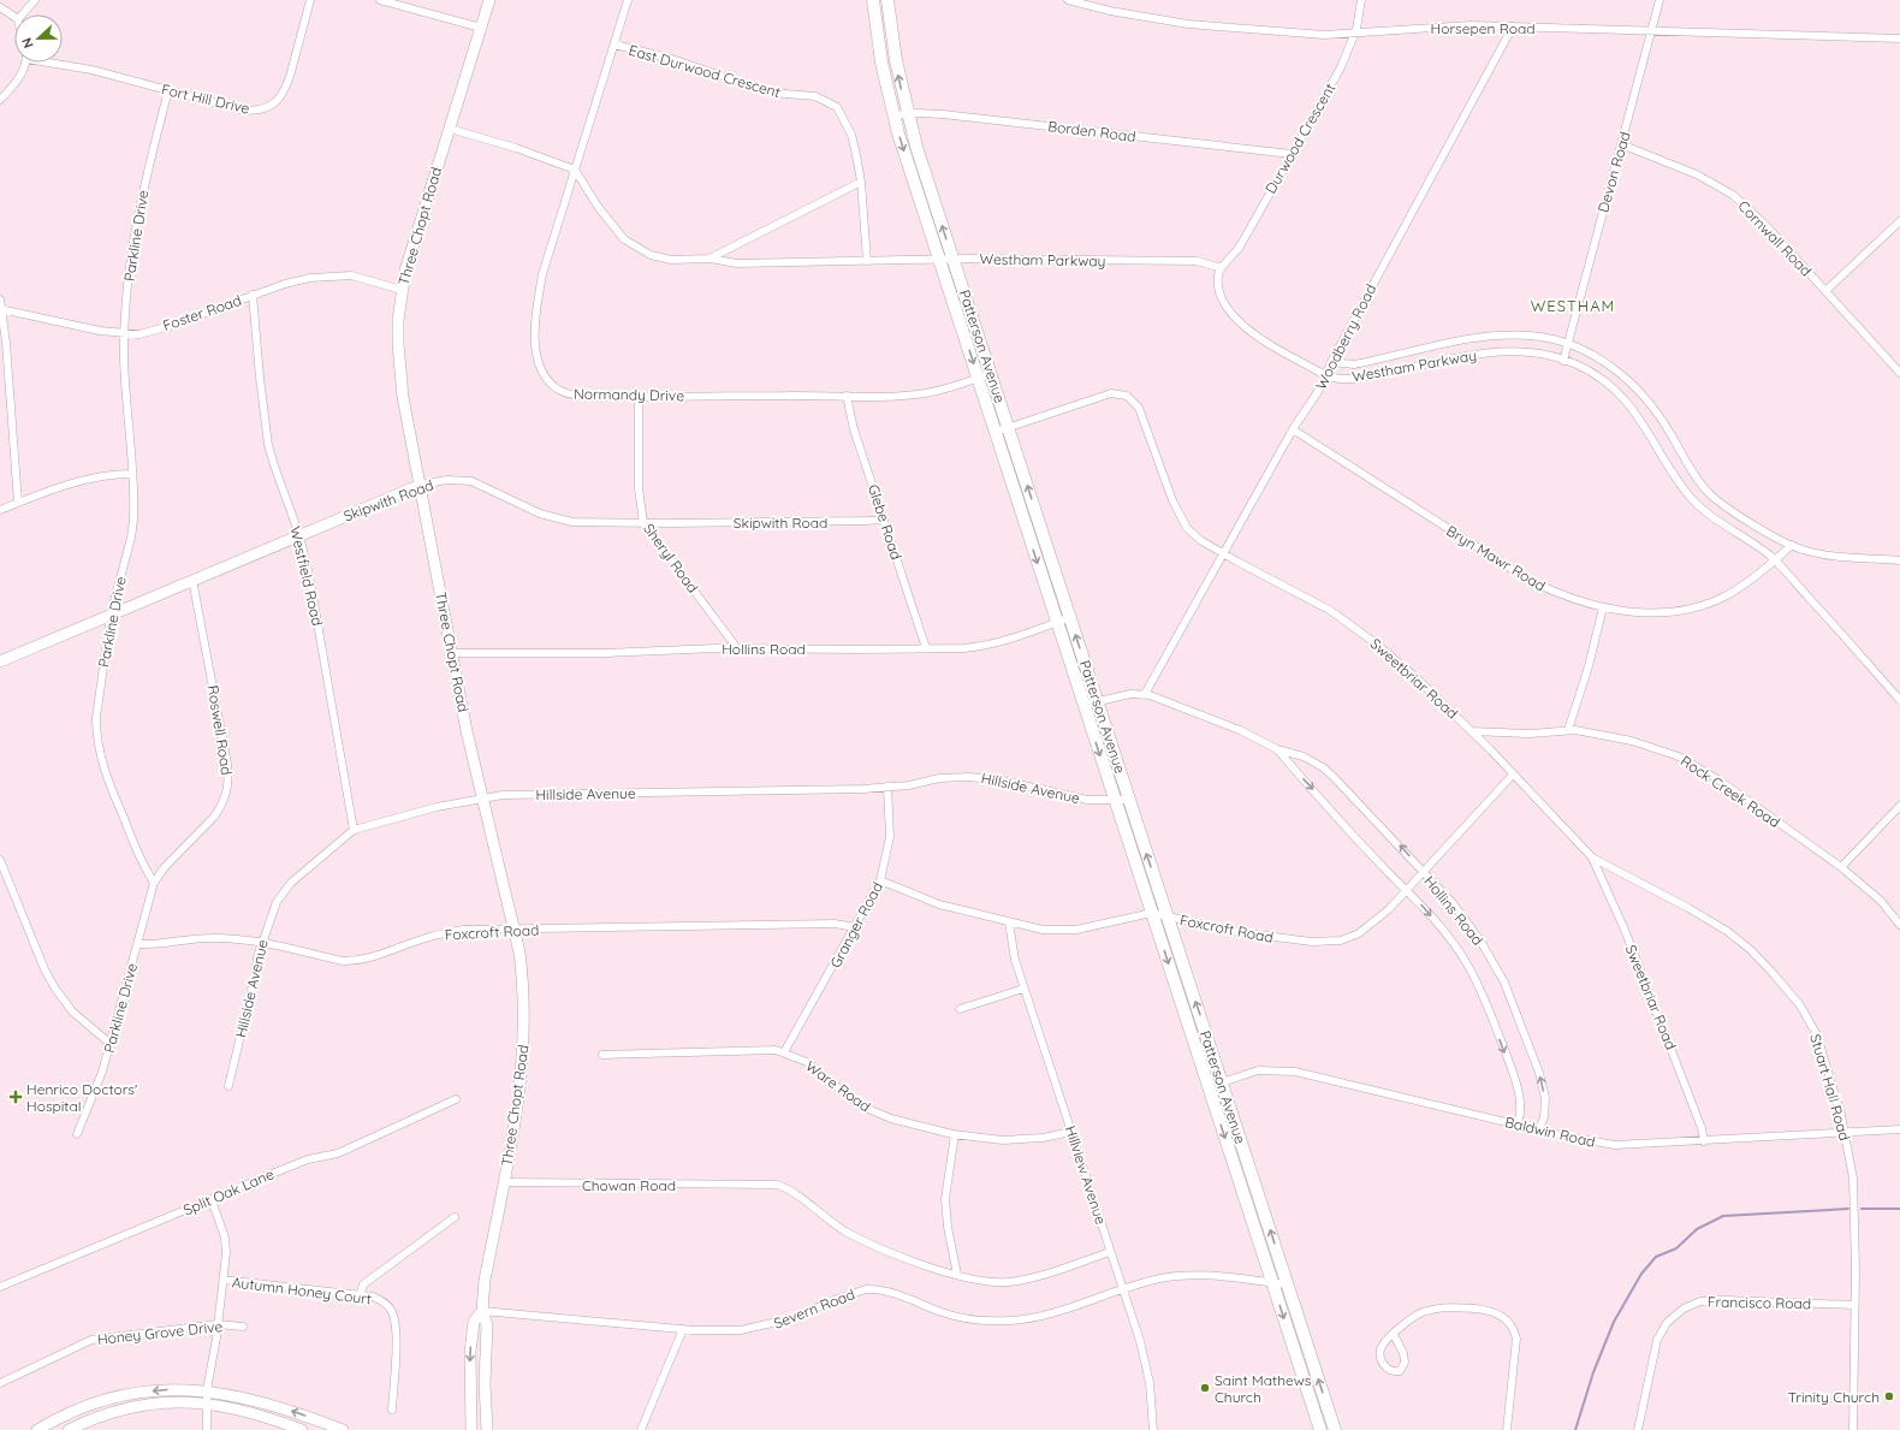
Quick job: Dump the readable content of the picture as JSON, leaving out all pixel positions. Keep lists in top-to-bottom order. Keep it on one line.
{"streets":{"main road":["Three Chopt Road","Patterson Avenue","Skipwith Road"],"street":["Horsepen Road","East Durwood Crescent","Fort Hill Drive","Borden Road","Durwood Crescent","Devon Road","Parkline Drive","Cornwall Road","Westham Parkway","Foster Road","Woodberry Road","Normandy Drive","Glebe Road","Sheryl Road","Bryn Mawr Road","Westfield Road","Hollins Road","Sweetbriar Road","Roswell Road","Hillside Avenue","Rock Creek Road","Granger Road","Foxcroft Road","Ware Road","Stuart Hall Road","Baldwin Road","Hillview Avenue","Chowan Road","Split Oak Lane","Autumn Honey Court","Francisco Road","Severn Road","Honey Grove Drive"]},"crossings":[["Horsepen Road","Durwood Crescent"],["Horsepen Road","Devon Road"],["Horsepen Road","Woodberry Road"],["East Durwood Crescent","Westham Parkway"],["East Durwood Crescent","Normandy Drive"],["Fort Hill Drive","Parkline Drive"],["Borden Road","Durwood Crescent"],["Borden Road","Patterson Avenue"],["Durwood Crescent","Westham Parkway"],["Devon Road","Cornwall Road"],["Devon Road","Westham Parkway"],["Three Chopt Road","Foster Road"],["Three Chopt Road","Skipwith Road"],["Three Chopt Road","Hollins Road"],["Three Chopt Road","Hillside Avenue"],["Three Chopt Road","Foxcroft Road"],["Three Chopt Road","Chowan Road"],["Three Chopt Road","Severn Road"],["Parkline Drive","Foster Road"],["Parkline Drive","Skipwith Road"],["Parkline Drive","Roswell Road"],["Parkline Drive","Foxcroft Road"],["Westham Parkway","Woodberry Road"],["Westham Parkway","Patterson Avenue"],["Westham Parkway","Bryn Mawr Road"],["Foster Road","Westfield Road"],["Woodberry Road","Bryn Mawr Road"],["Woodberry Road","Hollins Road"],["Woodberry Road","Sweetbriar Road"],["Patterson Avenue","Normandy Drive"],["Patterson Avenue","Hollins Road"],["Patterson Avenue","Sweetbriar Road"],["Patterson Avenue","Hillside Avenue"],["Patterson Avenue","Foxcroft Road"],["Patterson Avenue","Baldwin Road"],["Patterson Avenue","Severn Road"],["Normandy Drive","Glebe Road"],["Normandy Drive","Sheryl Road"],["Skipwith Road","Glebe Road"],["Skipwith Road","Sheryl Road"],["Skipwith Road","Westfield Road"],["Skipwith Road","Roswell Road"],["Glebe Road","Hollins Road"],["Sheryl Road","Hollins Road"],["Westfield Road","Hillside Avenue"],["Hollins Road","Foxcroft Road"],["Hollins Road","Baldwin Road"],["Sweetbriar Road","Rock Creek Road"],["Sweetbriar Road","Foxcroft Road"],["Sweetbriar Road","Stuart Hall Road"],["Sweetbriar Road","Baldwin Road"],["Hillside Avenue","Granger Road"],["Hillside Avenue","Foxcroft Road"],["Granger Road","Foxcroft Road"],["Granger Road","Ware Road"],["Foxcroft Road","Hillview Avenue"],["Ware Road","Hillview Avenue"],["Stuart Hall Road","Baldwin Road"],["Stuart Hall Road","Francisco Road"],["Hillview Avenue","Chowan Road"],["Hillview Avenue","Severn Road"]],"districts":["WESTHAM"],"places":{"health":["Henrico Doctors' Hospital"],"other":["Saint Mathews Church","Trinity Church"]},"north":"left"}
